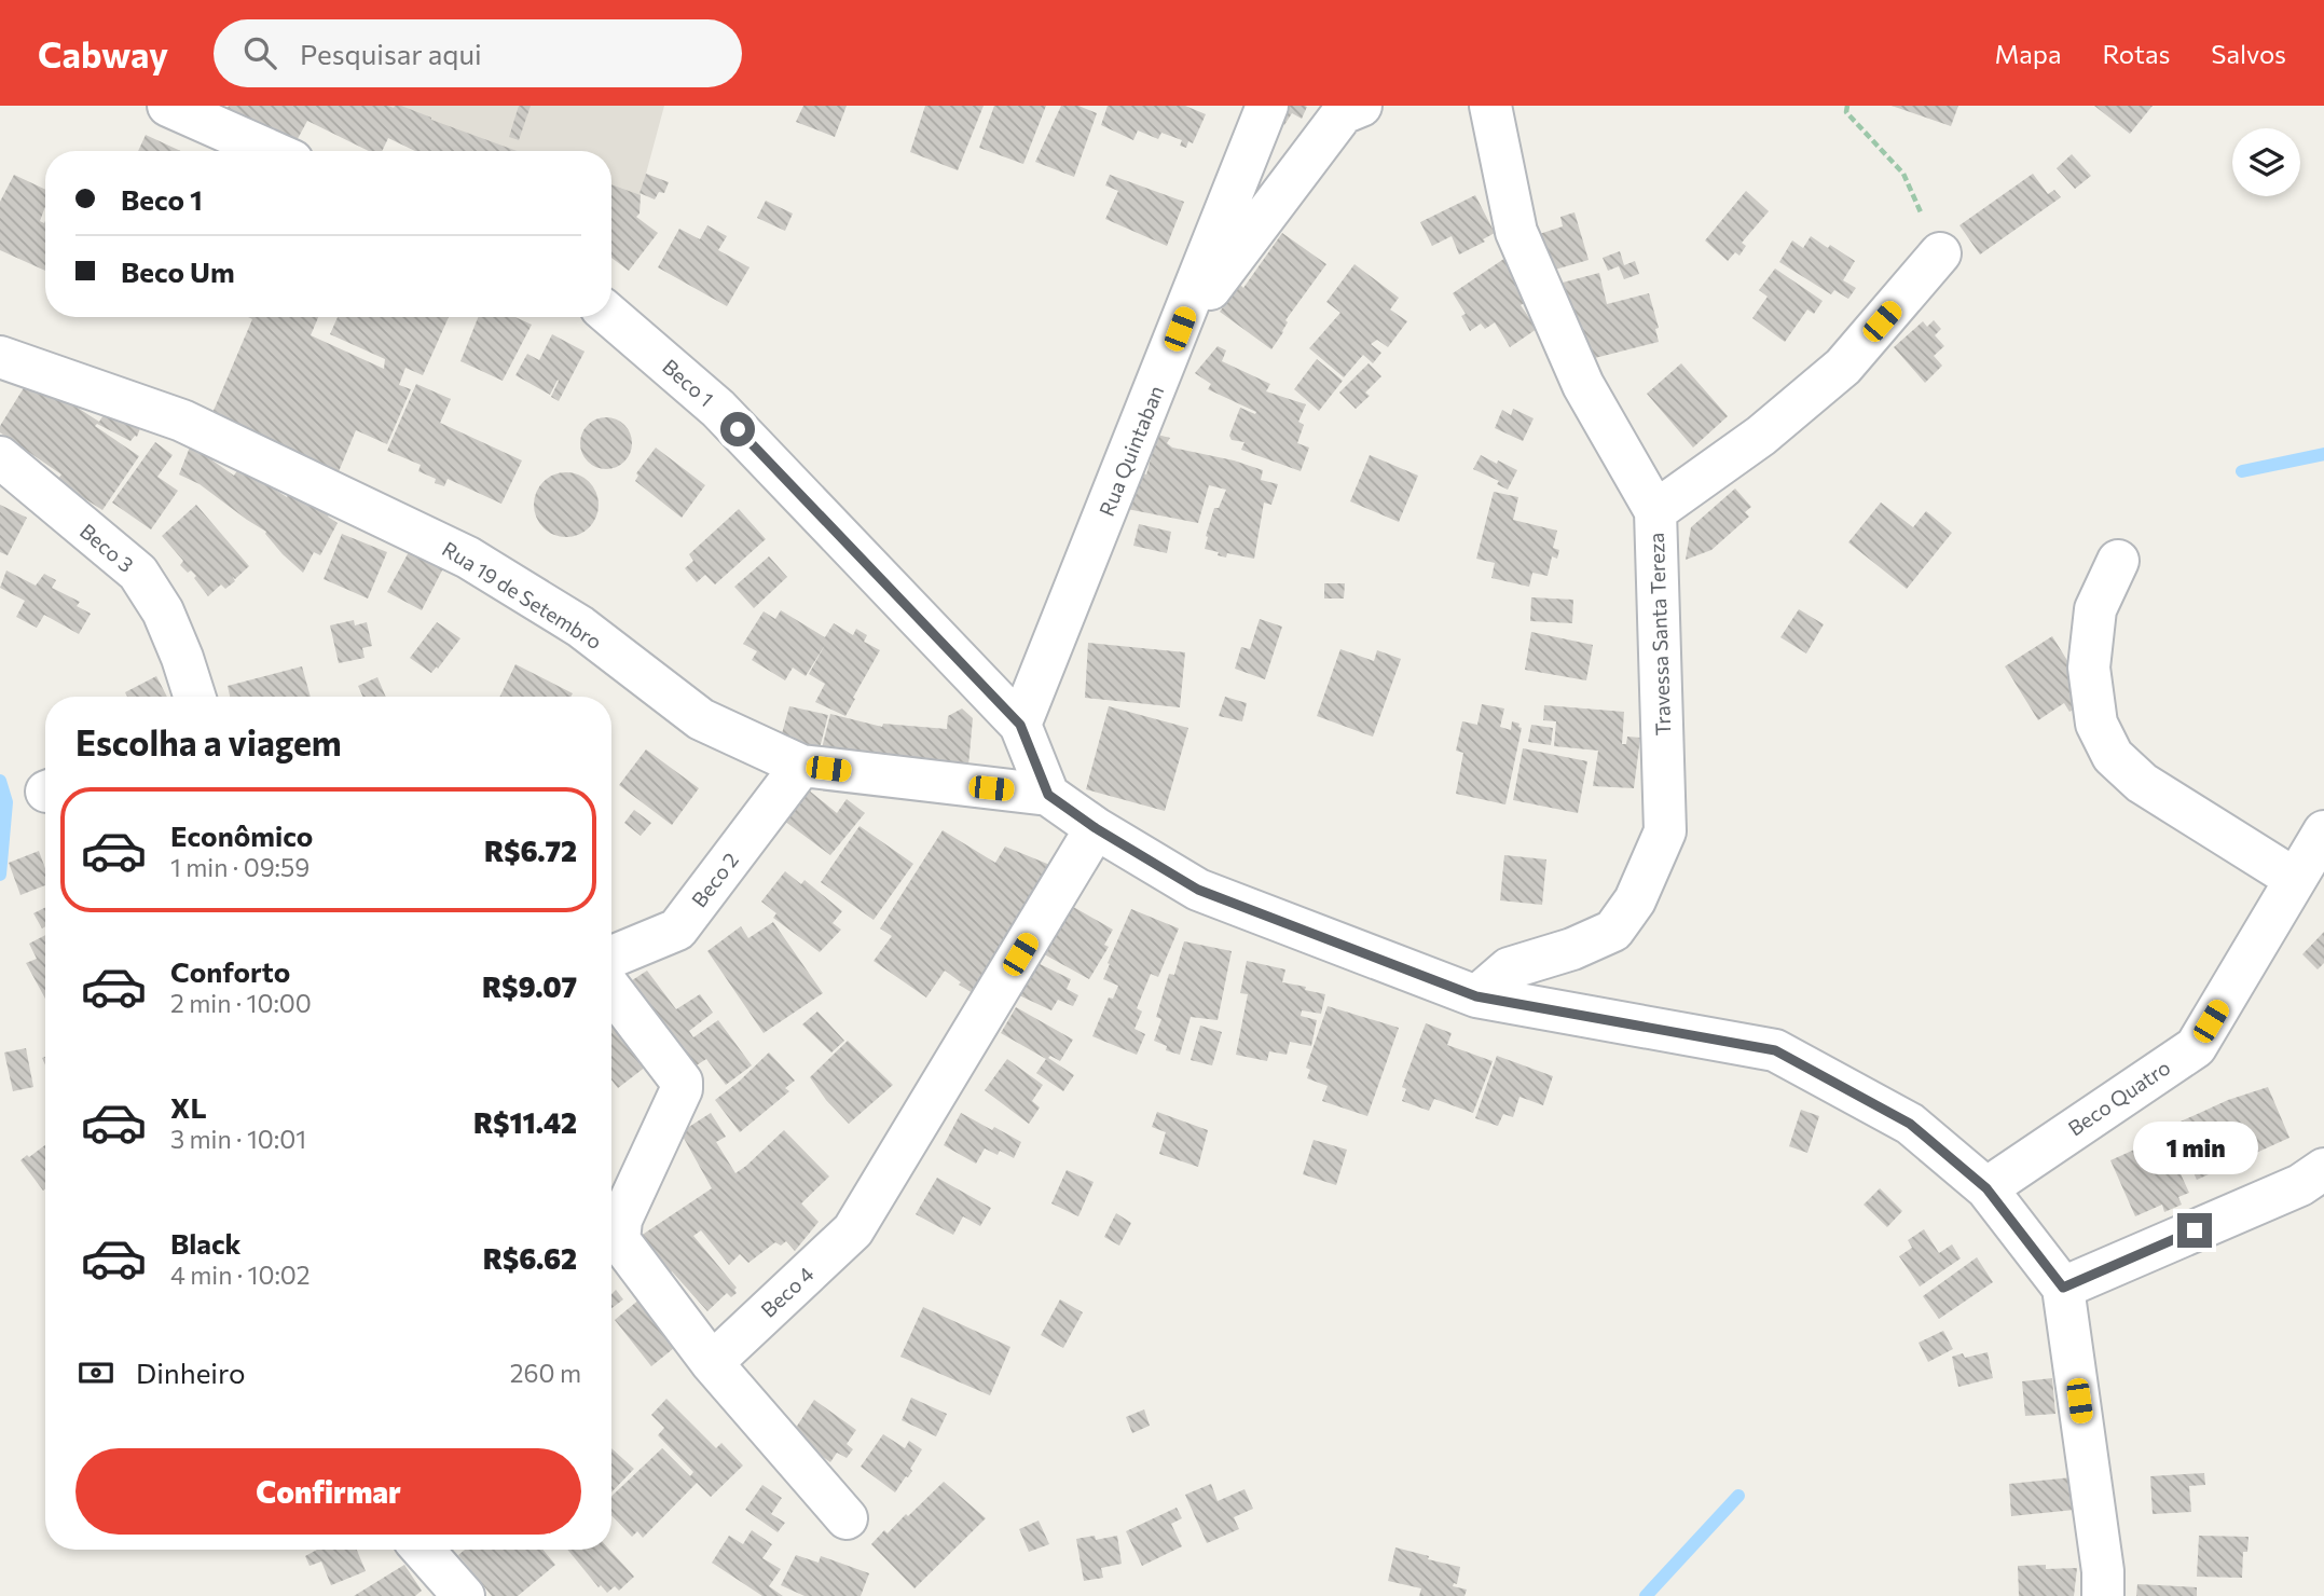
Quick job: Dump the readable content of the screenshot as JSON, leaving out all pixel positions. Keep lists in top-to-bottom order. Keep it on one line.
{"streets":{"street":["Beco 1","Rua Quintaban","Beco 3","Rua 19 de Setembro","Travessa Santa Tereza","Beco 2","Beco Quatro","Beco 4"]},"crossings":[["Beco 1","Rua Quintaban"],["Rua 19 de Setembro","Beco 2"]],"page":{"header":"Cabway","search":"Pesquisar aqui","nav":["Mapa","Rotas","Salvos"],"banner":["Beco 1","Beco Um"],"heading":"Escolha a viagem","list":[{"name":"Econômico","note":"1 min · 09:59","value":"R$6.72"},{"name":"Conforto","note":"2 min · 10:00","value":"R$9.07"},{"name":"XL","note":"3 min · 10:01","value":"R$11.42"},{"name":"Black","note":"4 min · 10:02","value":"R$6.62"}],"bubble":"1 min","pay":["Dinheiro","260 m"],"buttons":"Confirmar"}}
